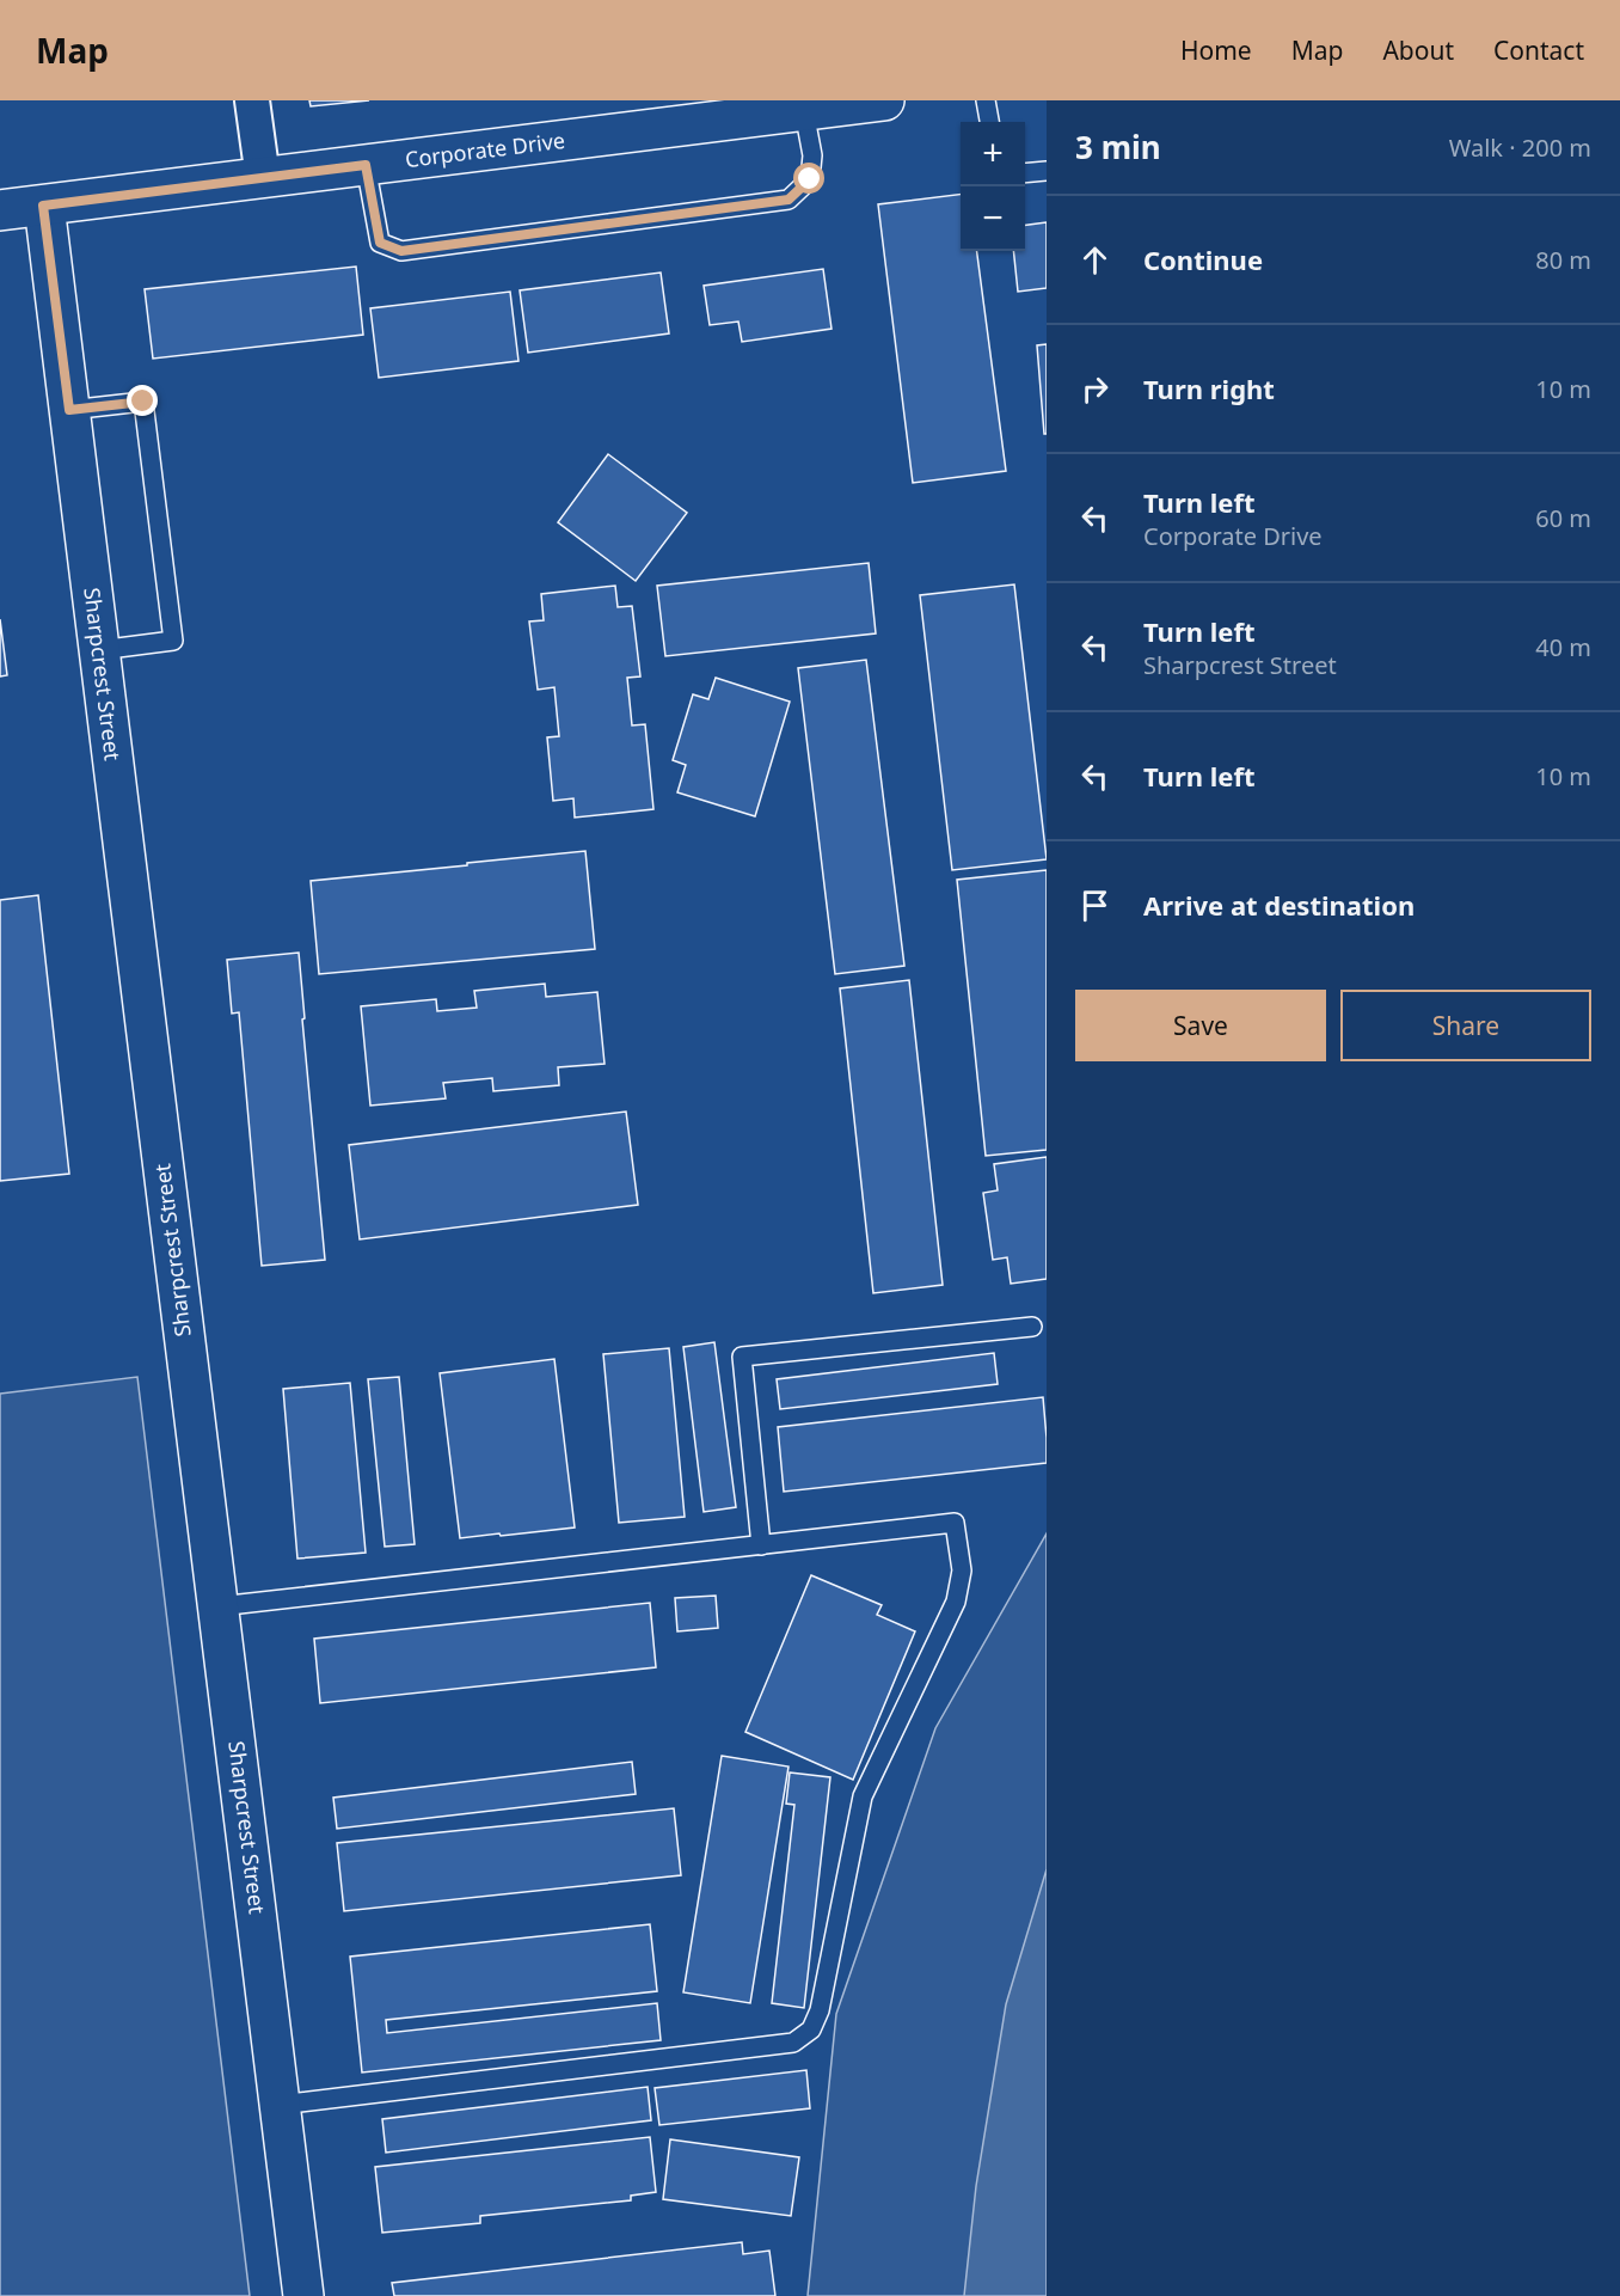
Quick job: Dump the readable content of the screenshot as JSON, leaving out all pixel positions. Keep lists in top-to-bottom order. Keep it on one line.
{"streets":{"street":["Corporate Drive","Sharpcrest Street"]},"crossings":[["Corporate Drive","Sharpcrest Street"]],"page":{"header":"Map","nav":["Home","Map","About","Contact"],"heading":["3 min","Walk · 200 m"],"map_buttons":["+","−"],"list":[["Continue","80 m"],["Turn right","10 m"],["Turn left","Corporate Drive","60 m"],["Turn left","Sharpcrest Street","40 m"],["Turn left","10 m"],"Arrive at destination"],"buttons":["Save","Share"]}}
